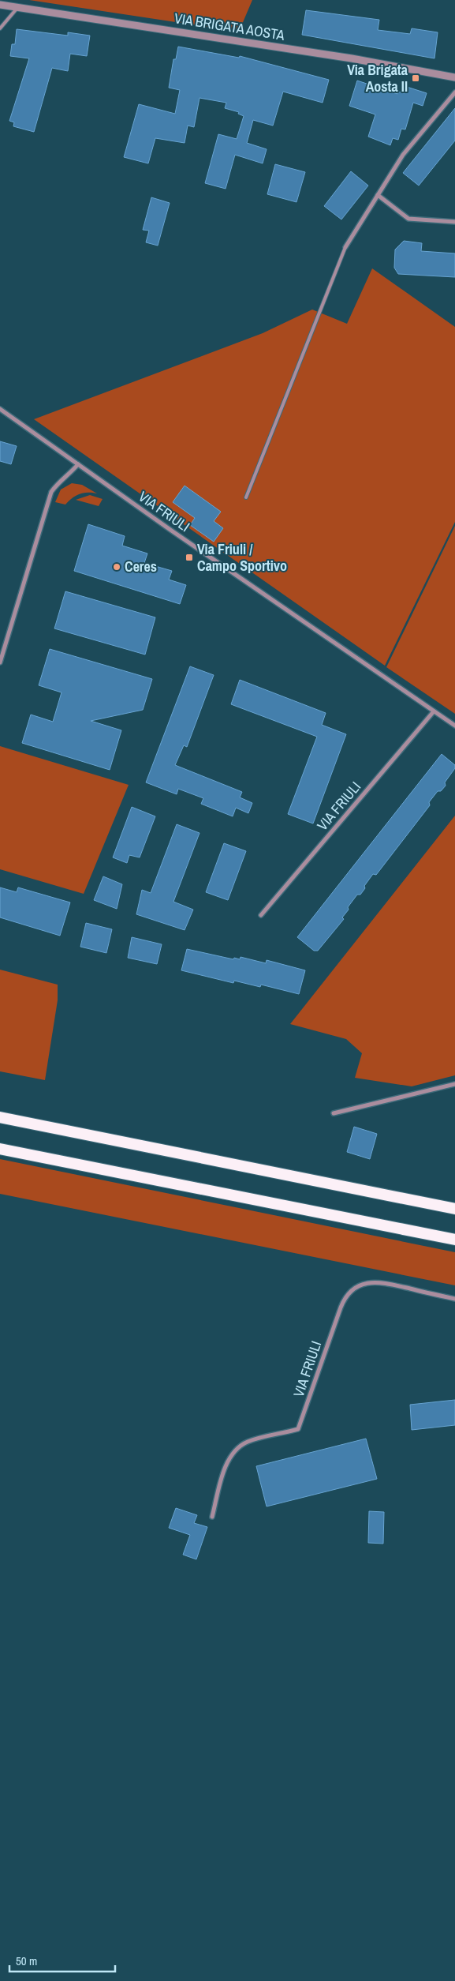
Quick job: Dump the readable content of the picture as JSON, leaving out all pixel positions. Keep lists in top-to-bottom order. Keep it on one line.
{"streets":{"street":["VIA BRIGATA AOSTA","VIA FRIULI"]},"places":{"transit":["Via Brigata Aosta II","Via Friuli / Campo Sportivo"],"other":["Ceres"]},"scale_bar":"50 m"}
